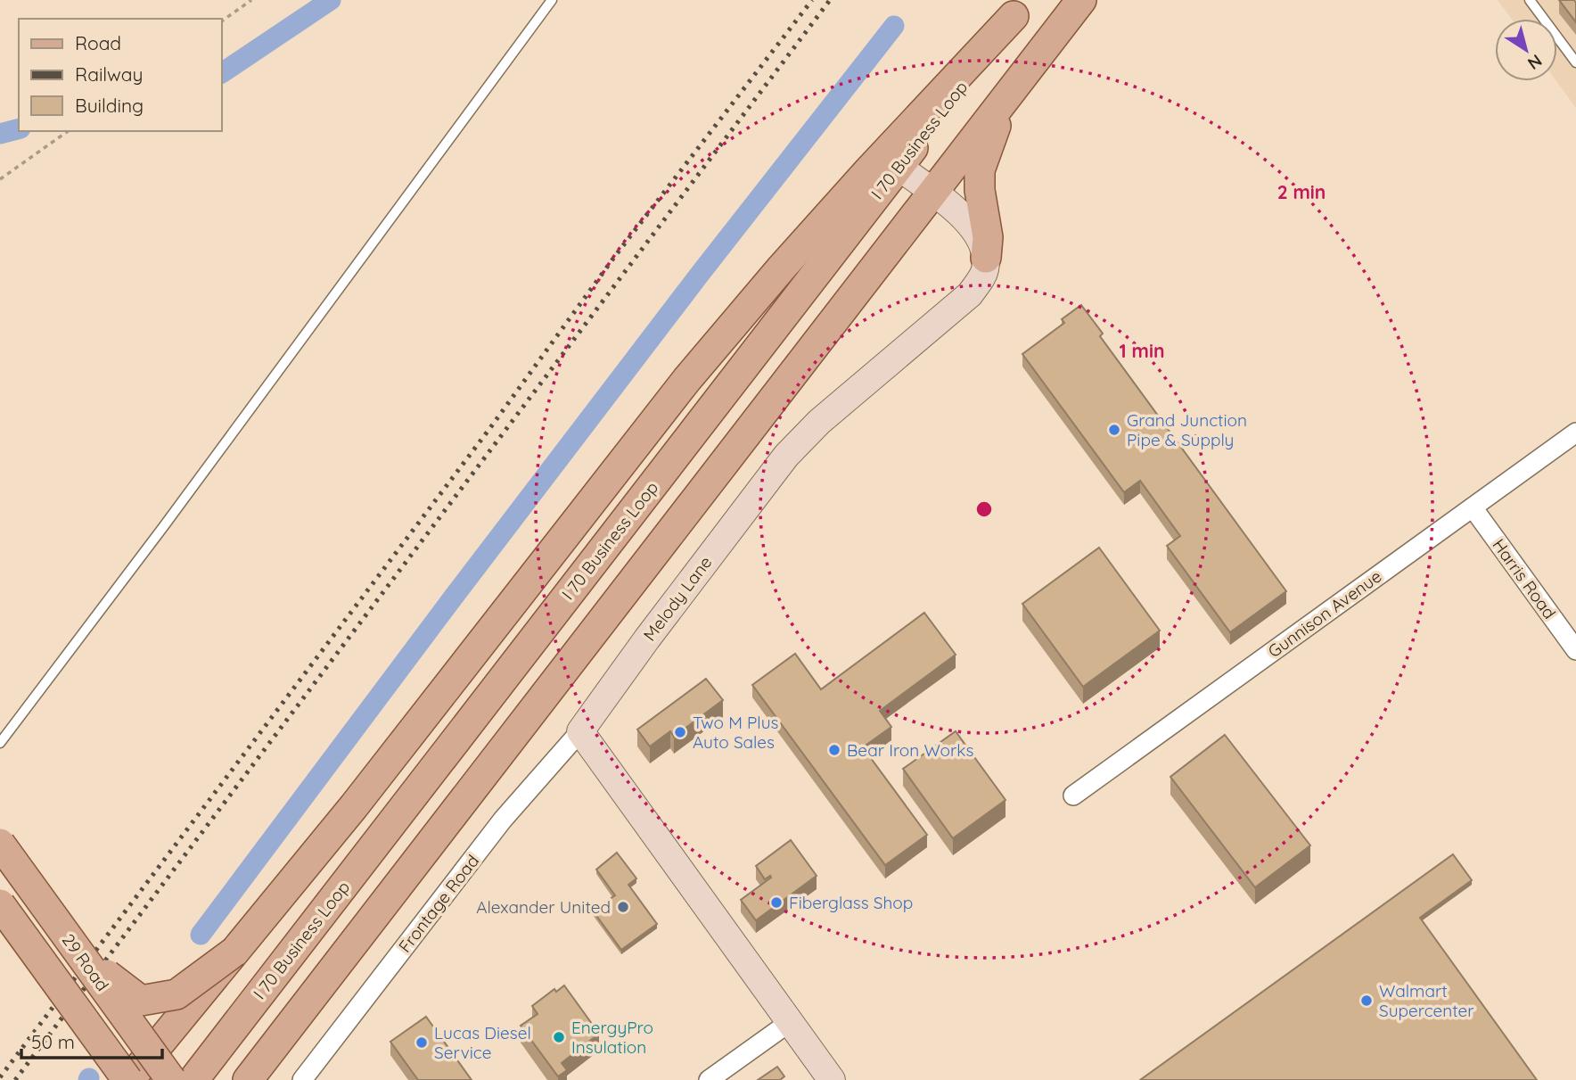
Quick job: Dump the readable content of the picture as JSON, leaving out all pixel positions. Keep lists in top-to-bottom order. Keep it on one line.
{"streets":{"main road":["I 70 Business Loop","29 Road"],"street":["Harris Road","Melody Lane","Gunnison Avenue","Frontage Road"]},"crossings":[["Harris Road","Gunnison Avenue"],["Melody Lane","Frontage Road"]],"places":["Grand Junction Pipe & Supply","Two M Plus Auto Sales","Bear Iron Works","Fiberglass Shop","Alexander United","Walmart Supercenter","EnergyPro Insulation","Lucas Diesel Service"],"legend":["Road","Railway","Building"],"scale_bar":"50 m","north":"bottom right","rings":["2 min","1 min"]}
